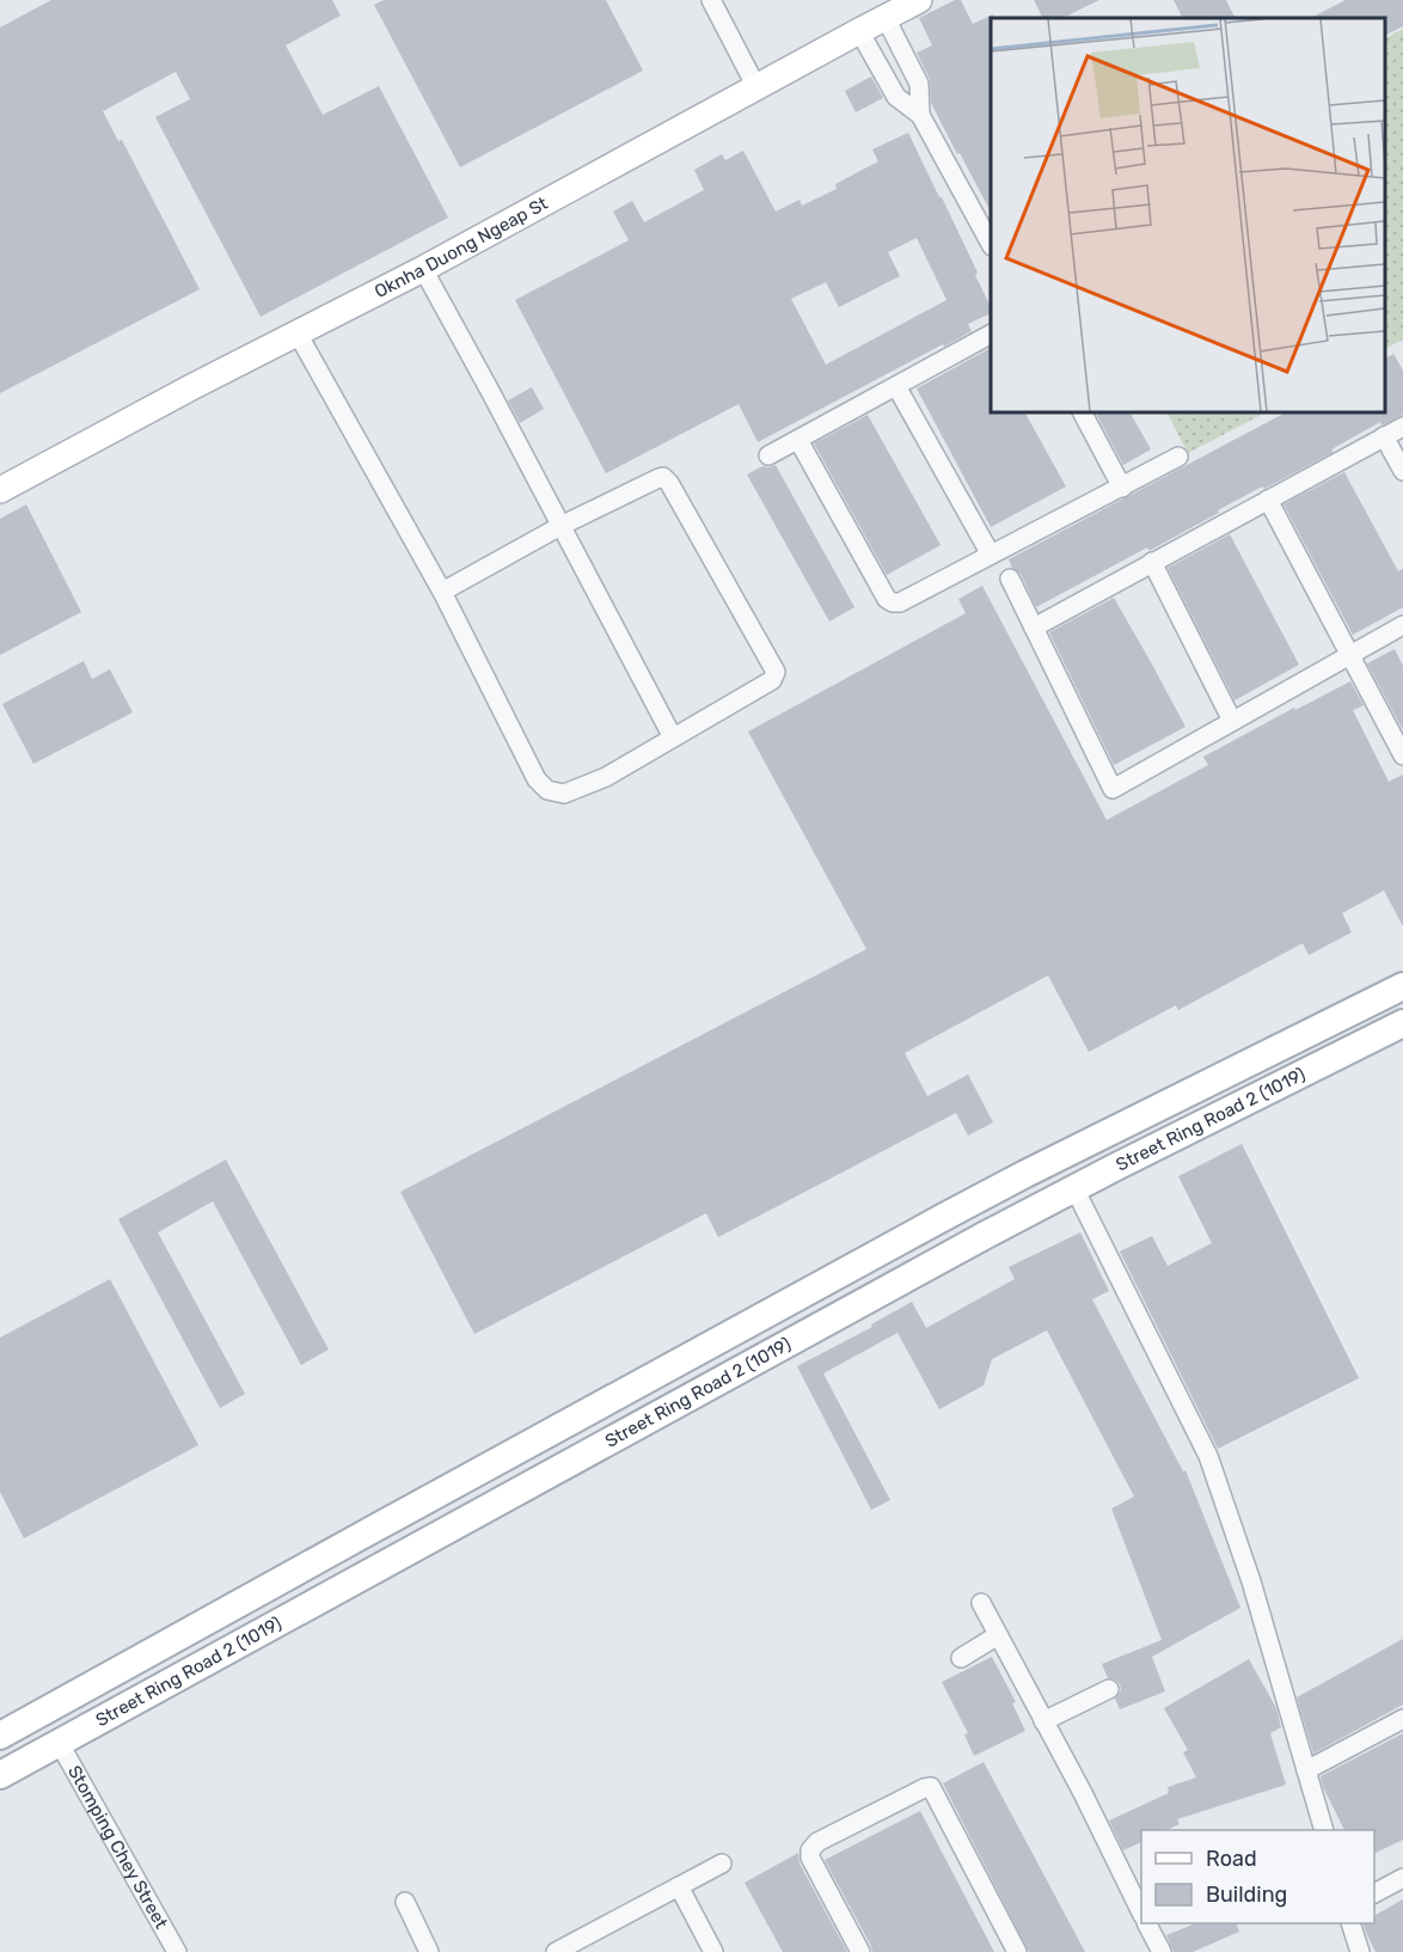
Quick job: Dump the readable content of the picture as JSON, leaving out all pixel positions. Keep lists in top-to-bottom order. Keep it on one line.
{"streets":{"main road":["Street Ring Road 2 (1019)"],"street":["Oknha Duong Ngeap St","Stomping Chey Street"]},"crossings":[["Street Ring Road 2 (1019)","Stomping Chey Street"]],"legend":["Road","Building"]}
